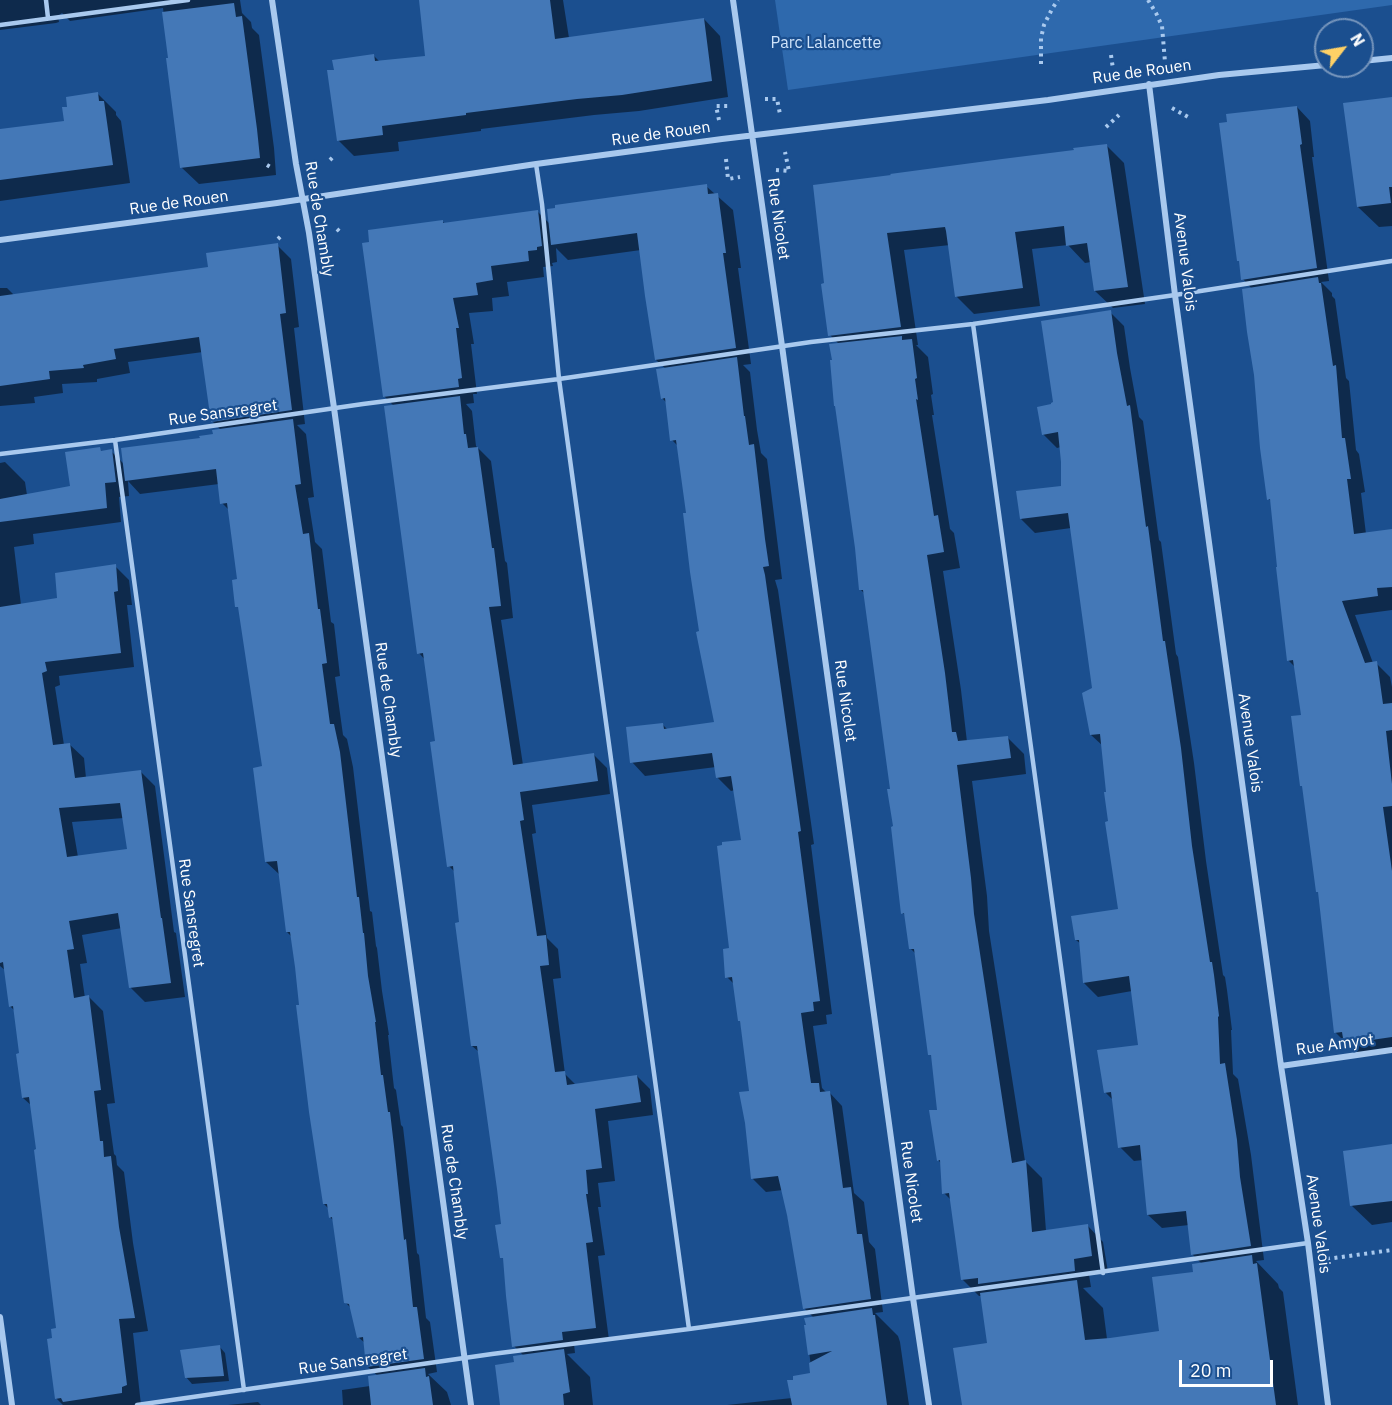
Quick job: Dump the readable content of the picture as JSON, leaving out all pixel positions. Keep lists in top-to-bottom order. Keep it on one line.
{"streets":{"street":["Rue de Rouen","Rue de Chambly","Rue Nicolet","Avenue Valois","Rue Amyot"],"lane":["Rue Sansregret"]},"crossings":[["Rue de Rouen","Rue de Chambly"],["Rue de Rouen","Rue Nicolet"],["Rue de Rouen","Avenue Valois"],["Rue de Chambly","Rue Sansregret"],["Rue Nicolet","Rue Sansregret"],["Avenue Valois","Rue Sansregret"],["Avenue Valois","Rue Amyot"]],"parks":["Parc Lalancette"],"scale_bar":"20 m","north":"top right"}
